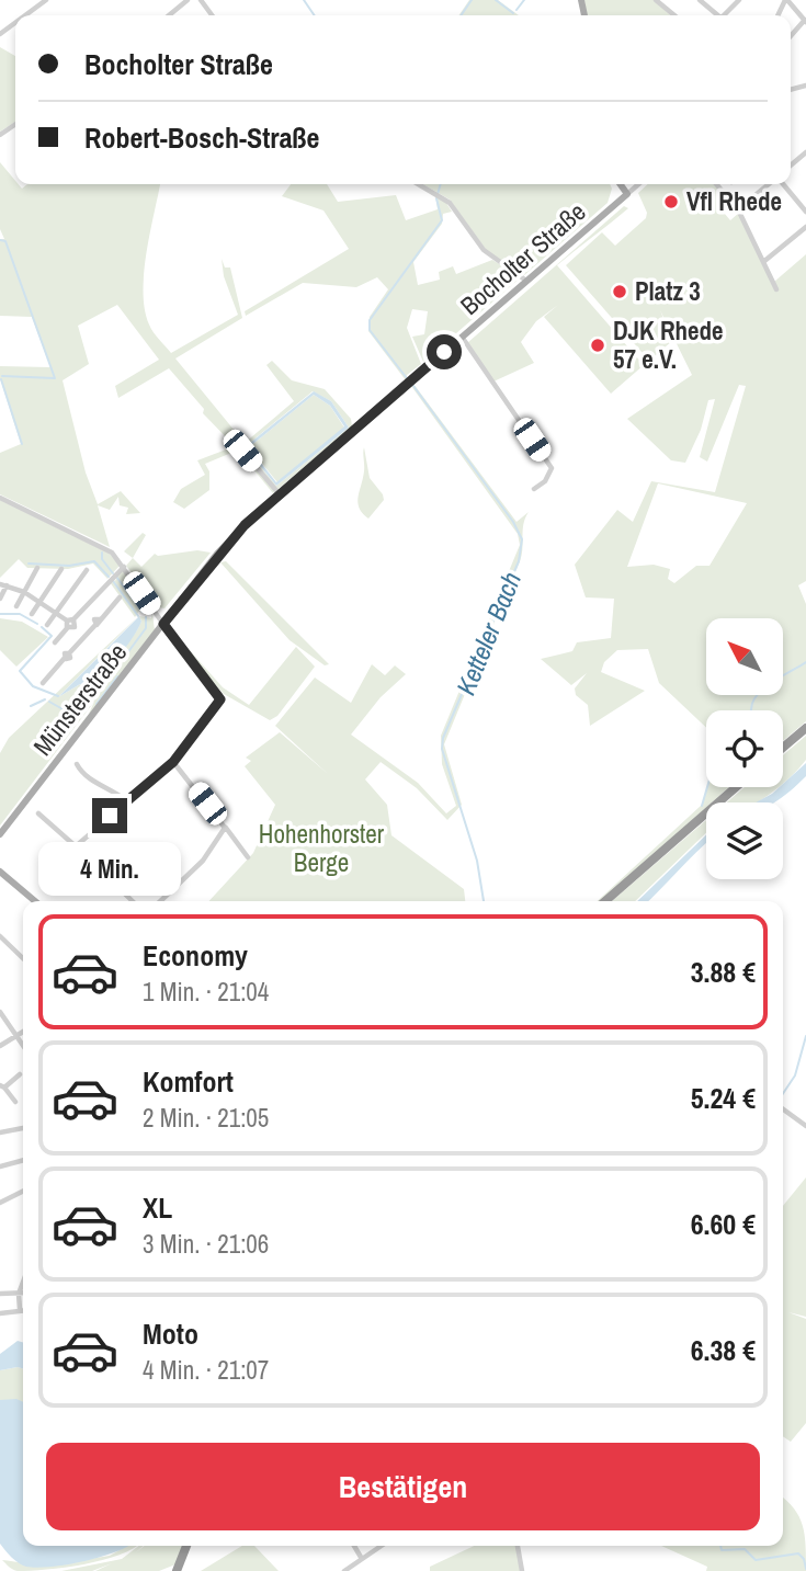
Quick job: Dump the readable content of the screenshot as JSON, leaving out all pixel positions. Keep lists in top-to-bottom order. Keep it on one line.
{"streets":{"main road":["Bocholter Straße","Münsterstraße"]},"crossings":[["Bocholter Straße","Münsterstraße"]],"water":["Ketteler Bach"],"parks":["Hohenhorster Berge"],"places":["Vfl Rhede","Platz 3","DJK Rhede 57 e.V."],"north":"top left","page":{"banner":["Bocholter Straße","Robert-Bosch-Straße"],"bubble":"4 Min.","list":[{"name":"Economy","note":"1 Min. · 21:04","value":"3.88 €"},{"name":"Komfort","note":"2 Min. · 21:05","value":"5.24 €"},{"name":"XL","note":"3 Min. · 21:06","value":"6.60 €"},{"name":"Moto","note":"4 Min. · 21:07","value":"6.38 €"}],"buttons":"Bestätigen"}}
